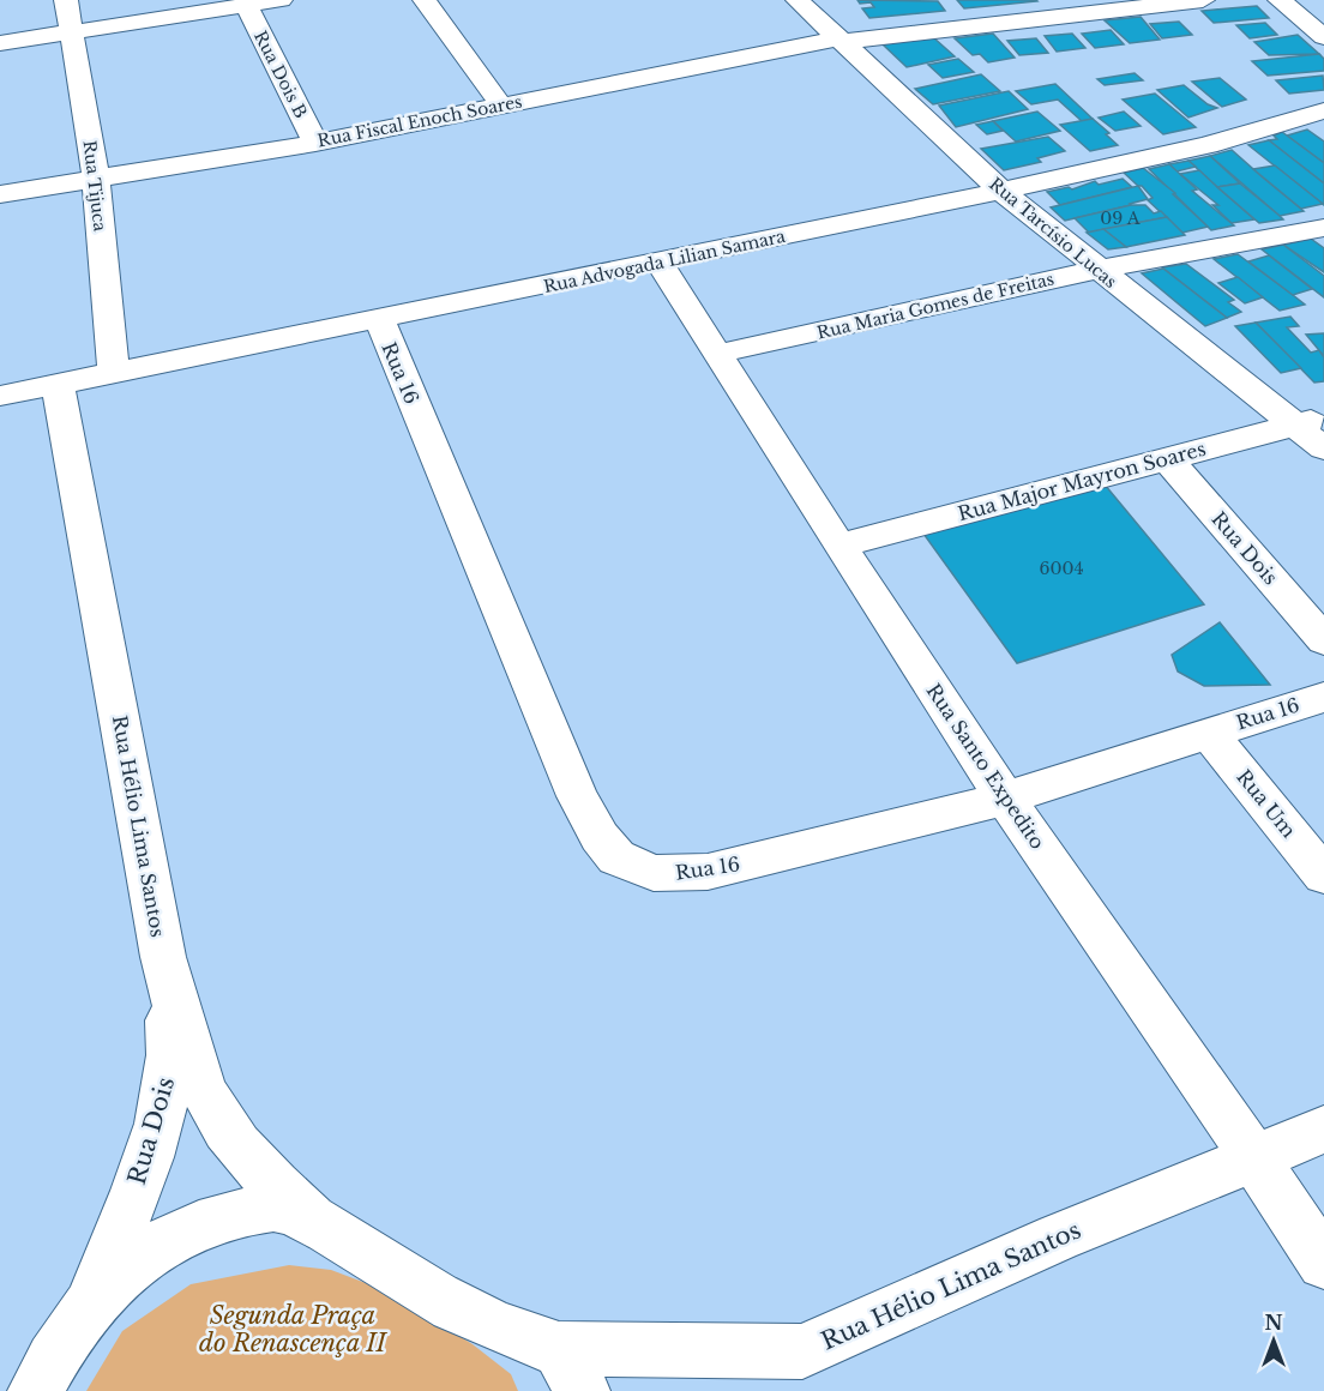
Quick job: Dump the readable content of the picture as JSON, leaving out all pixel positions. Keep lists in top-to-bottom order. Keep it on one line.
{"streets":{"street":["Rua Dois B","Rua Fiscal Enoch Soares","Rua Tijuca","Rua Tarcísio Lucas","Rua Advogada Lilian Samara","Rua Maria Gomes de Freitas","Rua 16","Rua Major Mayron Soares","Rua Dois","Rua Santo Expedito","Rua Um","Rua Hélio Lima Santos"]},"crossings":[["Rua Dois B","Rua Fiscal Enoch Soares"],["Rua Fiscal Enoch Soares","Rua Tijuca"],["Rua Fiscal Enoch Soares","Rua Tarcísio Lucas"],["Rua Tijuca","Rua Advogada Lilian Samara"],["Rua Tarcísio Lucas","Rua Advogada Lilian Samara"],["Rua Tarcísio Lucas","Rua Maria Gomes de Freitas"],["Rua Tarcísio Lucas","Rua Major Mayron Soares"],["Rua Advogada Lilian Samara","Rua 16"],["Rua Advogada Lilian Samara","Rua Santo Expedito"],["Rua Advogada Lilian Samara","Rua Hélio Lima Santos"],["Rua Maria Gomes de Freitas","Rua Santo Expedito"],["Rua 16","Rua Santo Expedito"],["Rua 16","Rua Um"],["Rua Major Mayron Soares","Rua Dois"],["Rua Major Mayron Soares","Rua Santo Expedito"],["Rua Dois","Rua Hélio Lima Santos"],["Rua Santo Expedito","Rua Hélio Lima Santos"]],"parks":["Segunda Praça do Renascença II"],"house_numbers":["09 A","6004"],"north":"top"}
